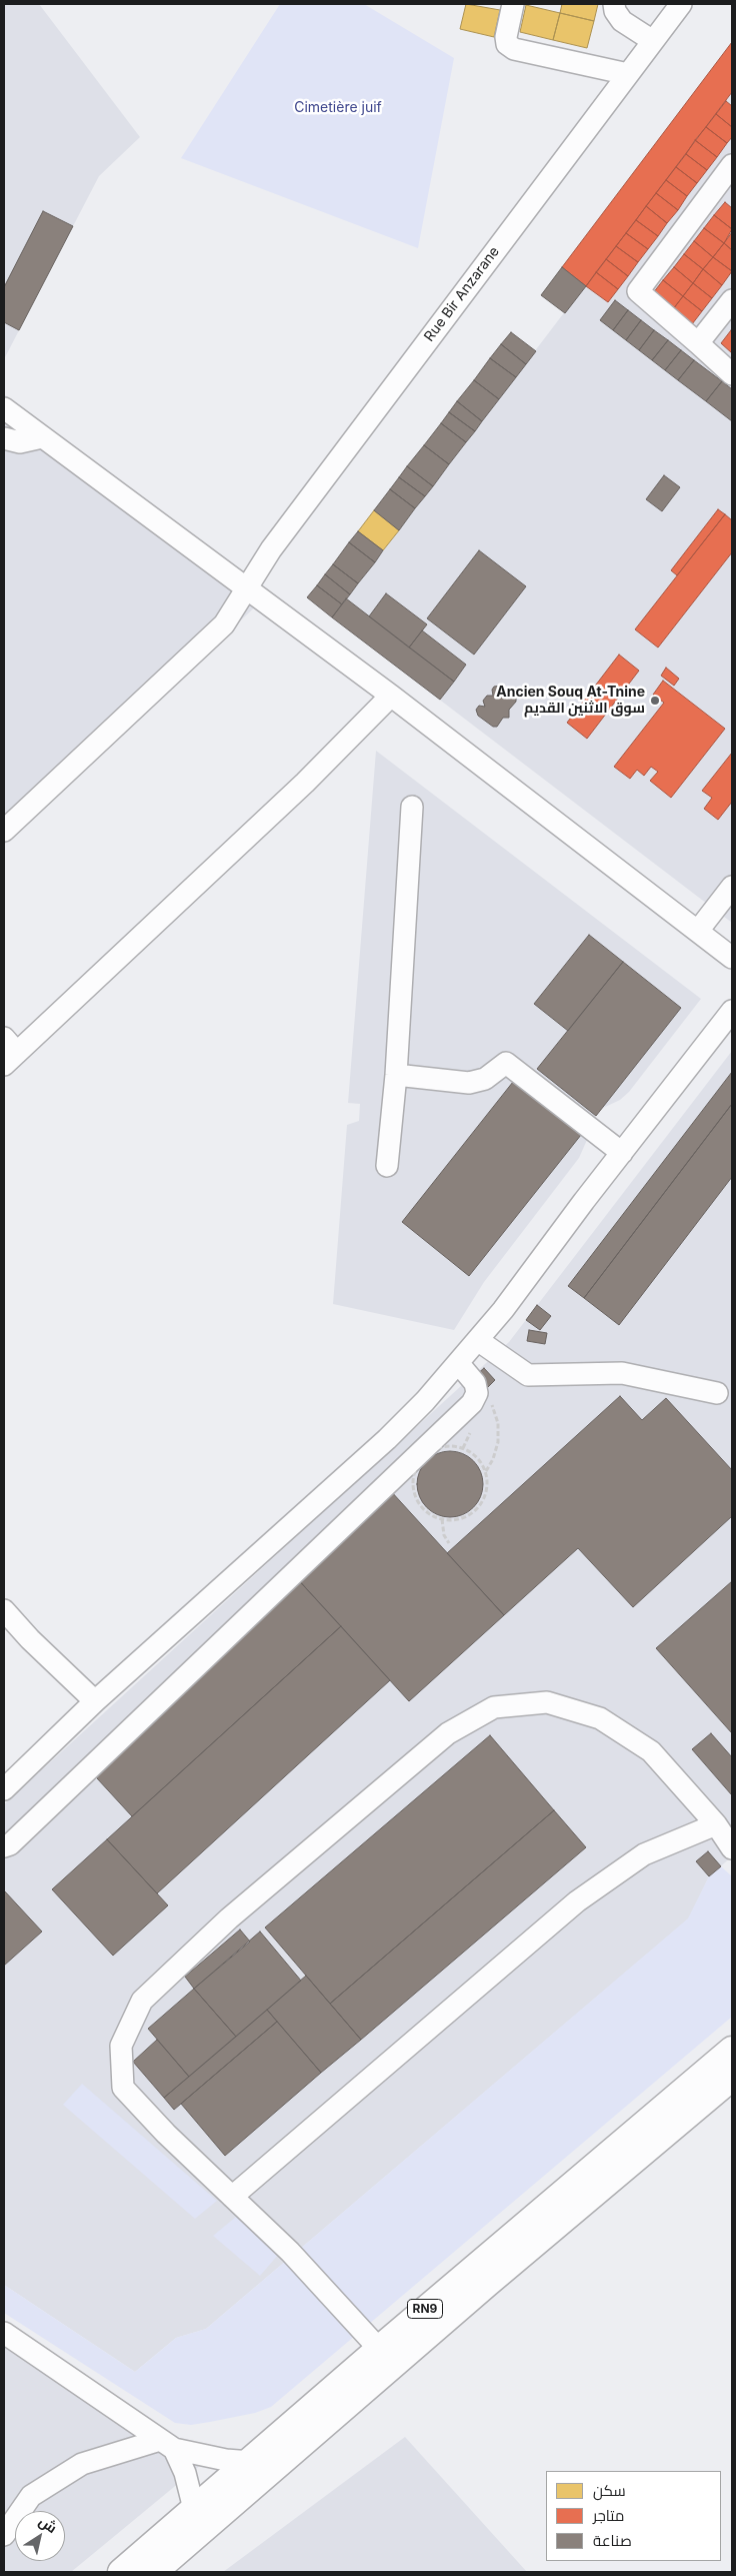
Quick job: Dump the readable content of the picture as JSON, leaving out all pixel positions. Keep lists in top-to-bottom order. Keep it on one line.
{"streets":{"main road":["RN9"],"street":["Rue Bir Anzarane"]},"parks":["Cimetière juif"],"places":["Ancien Souq At-Tnine سوق الاثنين القديم"],"legend":["سكن","متاجر","صناعة"],"north":"top right"}
